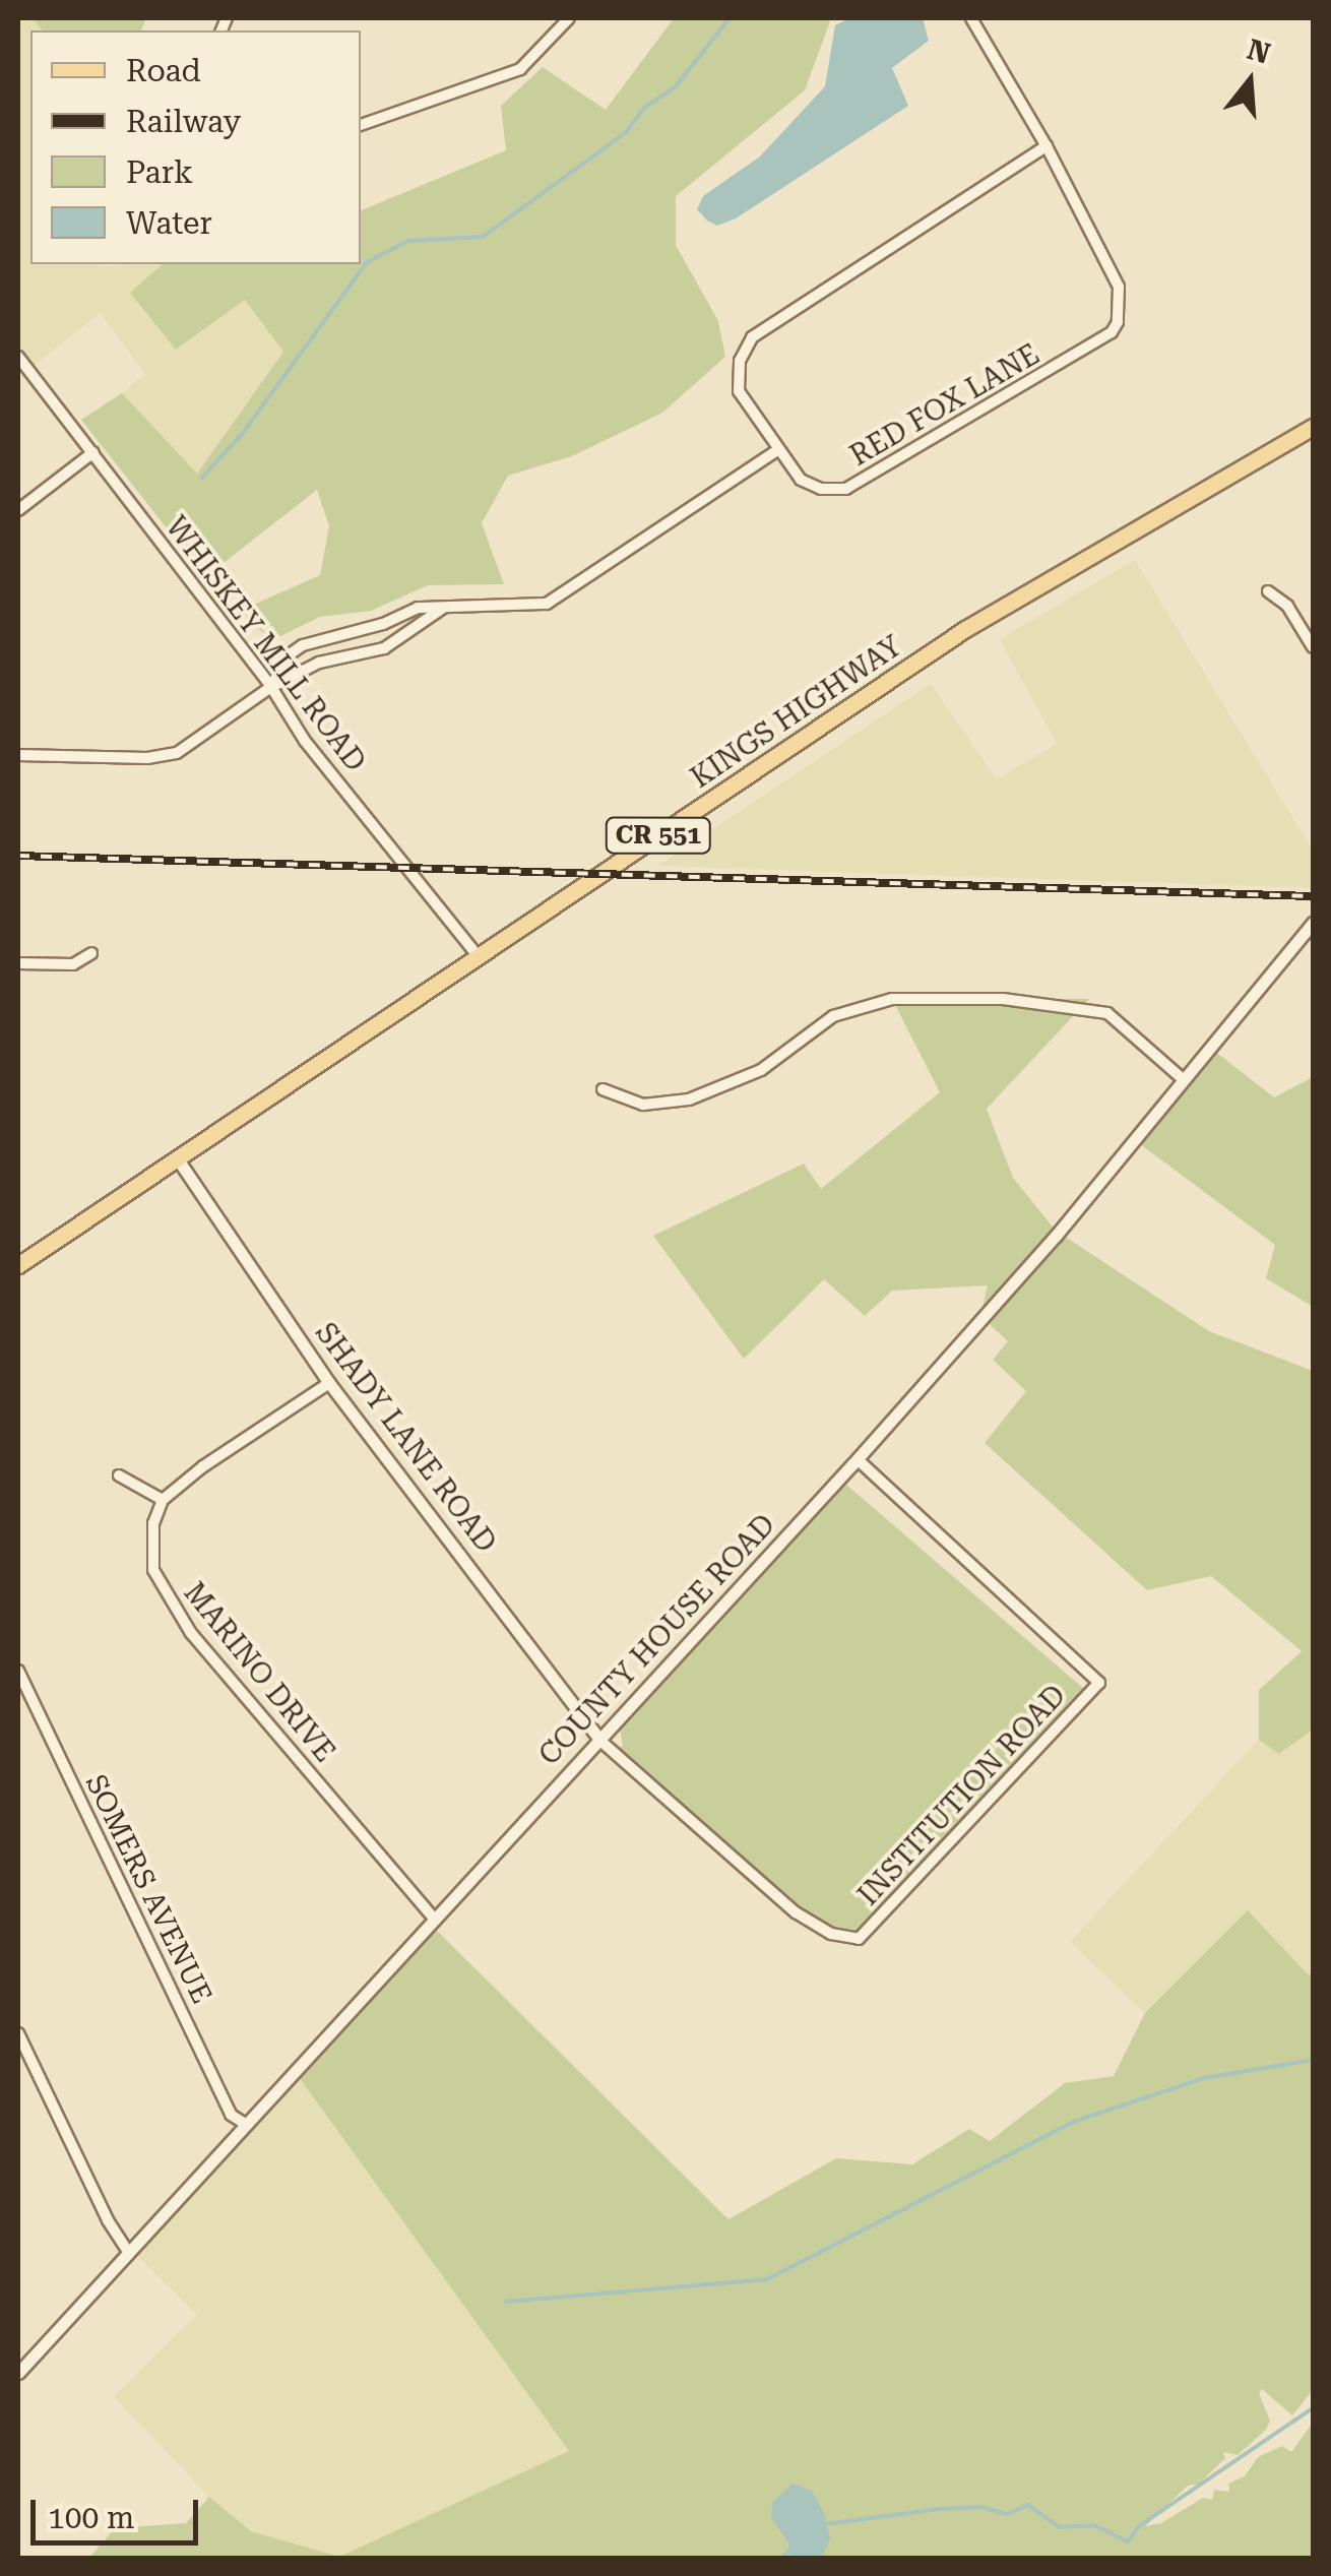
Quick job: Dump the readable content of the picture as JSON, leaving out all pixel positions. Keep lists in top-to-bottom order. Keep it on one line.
{"streets":{"main road":["KINGS HIGHWAY","CR 551"],"street":["RED FOX LANE","WHISKEY MILL ROAD","SHADY LANE ROAD","COUNTY HOUSE ROAD","MARINO DRIVE","INSTITUTION ROAD","SOMERS AVENUE"]},"crossings":[["WHISKEY MILL ROAD","KINGS HIGHWAY"],["KINGS HIGHWAY","SHADY LANE ROAD"],["SHADY LANE ROAD","COUNTY HOUSE ROAD"],["SHADY LANE ROAD","INSTITUTION ROAD"],["COUNTY HOUSE ROAD","MARINO DRIVE"],["COUNTY HOUSE ROAD","INSTITUTION ROAD"],["COUNTY HOUSE ROAD","SOMERS AVENUE"]],"legend":["Road","Railway","Park","Water"],"scale_bar":"100 m","north":"top"}
